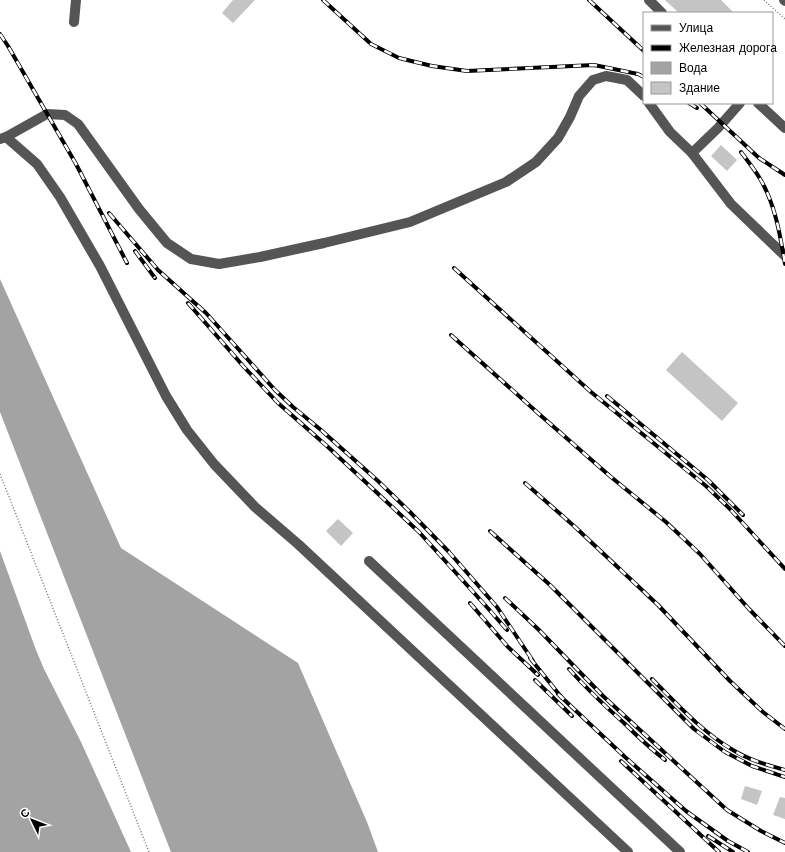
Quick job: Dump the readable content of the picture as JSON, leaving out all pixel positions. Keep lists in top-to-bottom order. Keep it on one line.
{"legend":["Улица","Железная дорога","Вода","Здание"],"north":"top left"}
